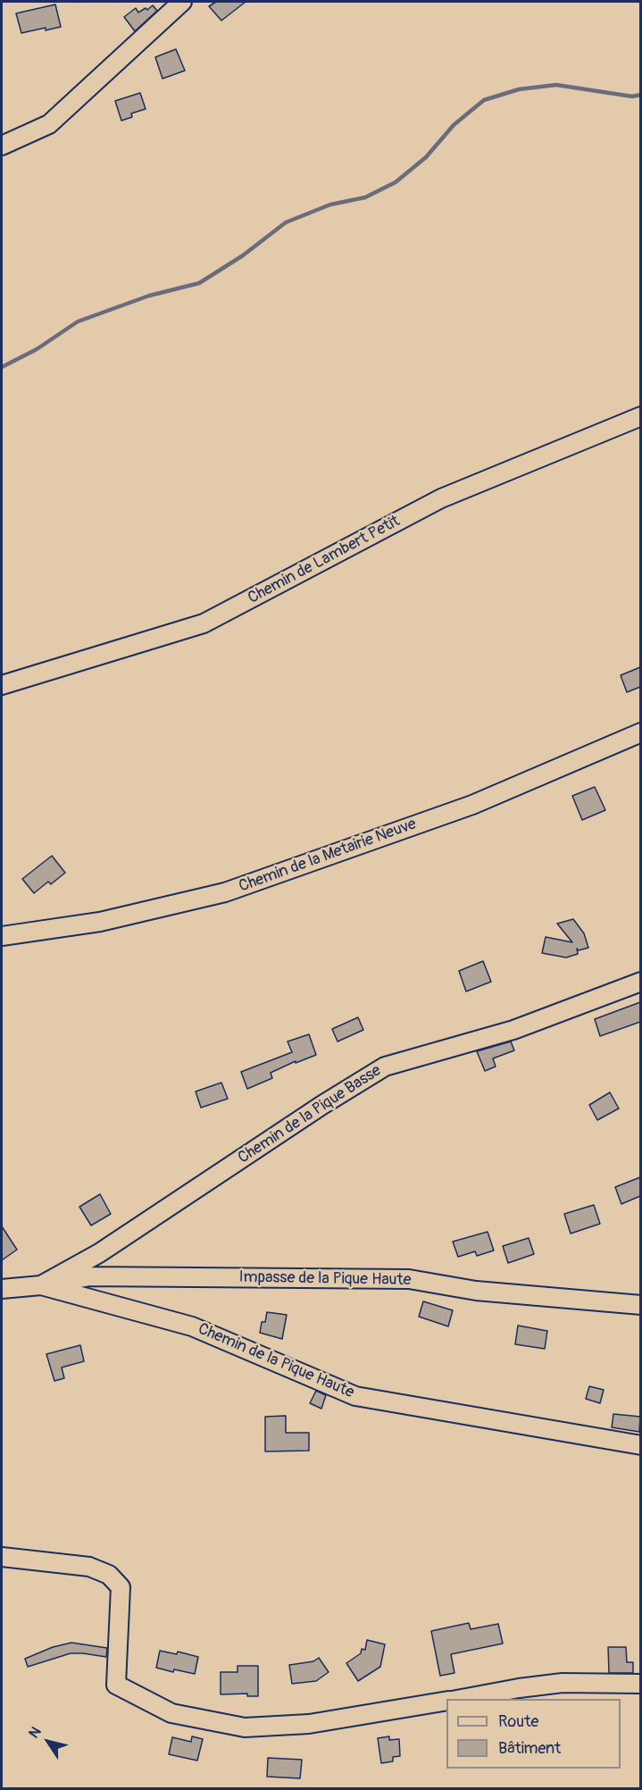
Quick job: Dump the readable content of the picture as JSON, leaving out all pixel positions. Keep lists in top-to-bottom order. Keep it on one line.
{"streets":{"street":["Chemin de Lambert Petit","Chemin de la Metairie Neuve","Chemin de la Pique Basse","Impasse de la Pique Haute","Chemin de la Pique Haute"]},"crossings":[["Chemin de la Pique Basse","Impasse de la Pique Haute"],["Chemin de la Pique Basse","Chemin de la Pique Haute"],["Impasse de la Pique Haute","Chemin de la Pique Haute"]],"legend":["Route","Bâtiment"],"north":"top left"}
